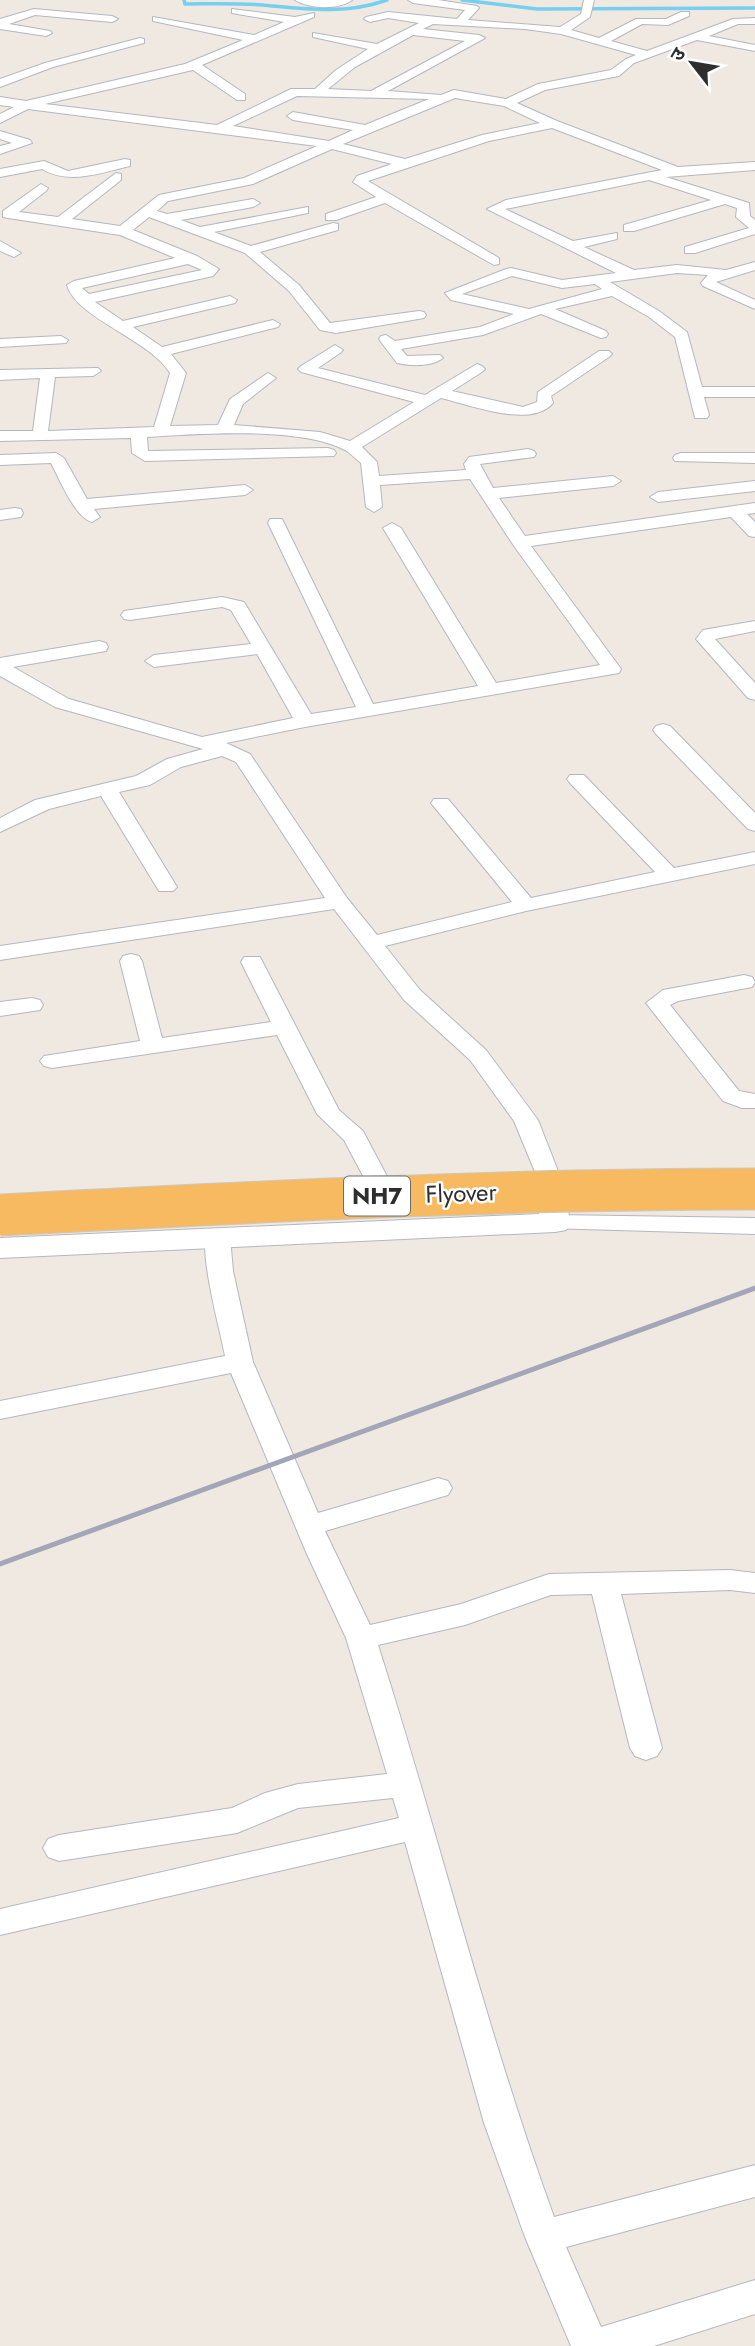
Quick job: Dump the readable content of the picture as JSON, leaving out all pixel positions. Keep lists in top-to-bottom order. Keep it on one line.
{"streets":{"highway":["Flyover","NH7"]},"north":"top left"}
